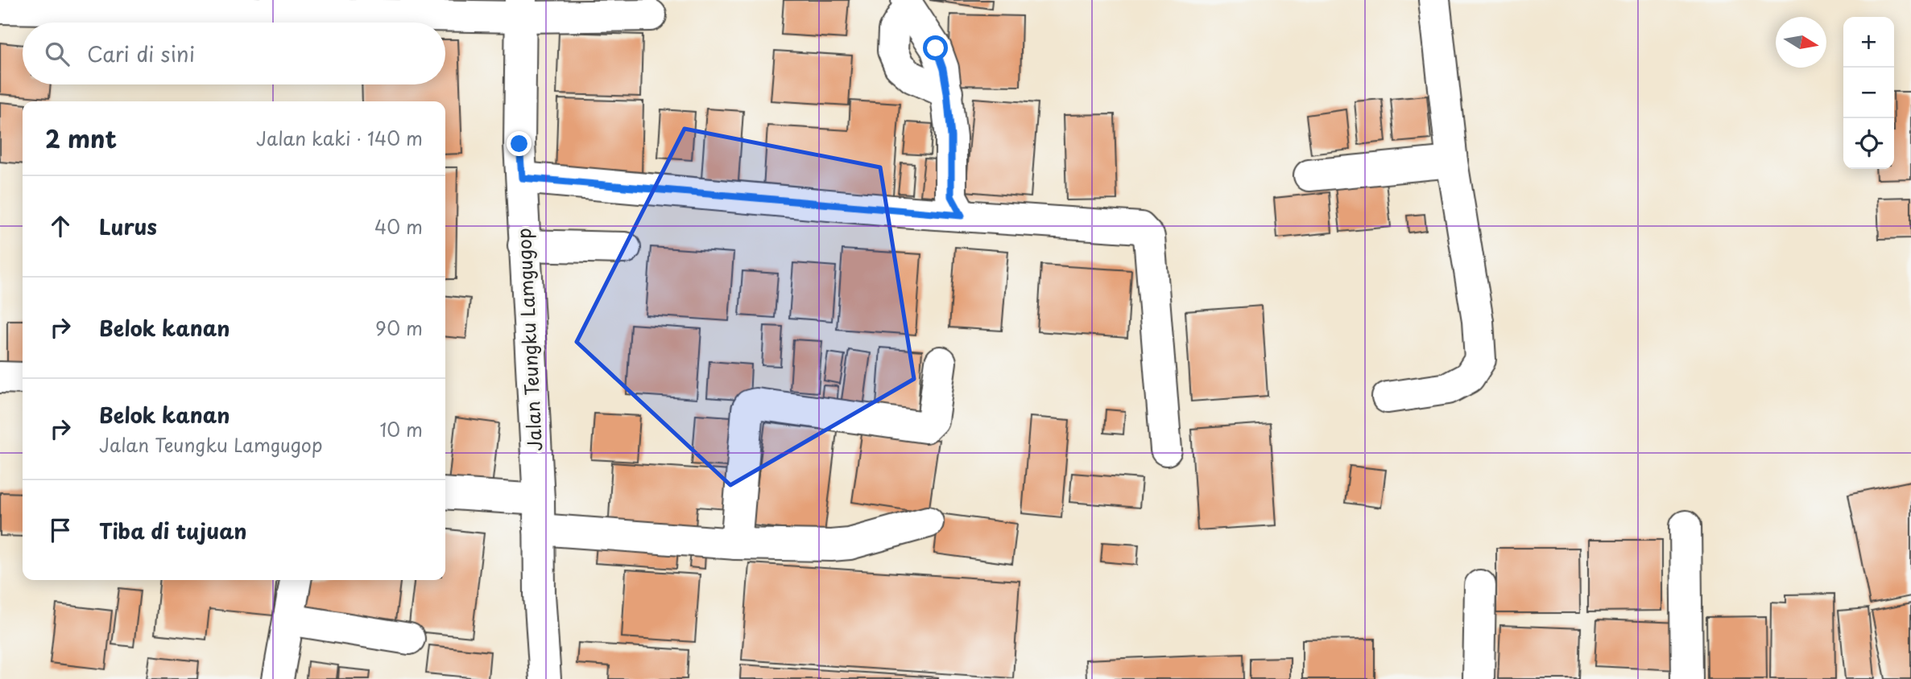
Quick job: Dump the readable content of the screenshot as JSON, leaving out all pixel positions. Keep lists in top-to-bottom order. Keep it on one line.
{"streets":{"street":["Jalan Teungku Lamgugop"]},"north":"right","page":{"map_buttons":["+","−"],"search":"Cari di sini","heading":["2 mnt","Jalan kaki · 140 m"],"list":[["Lurus","40 m"],["Belok kanan","90 m"],["Belok kanan","Jalan Teungku Lamgugop","10 m"],"Tiba di tujuan"]}}
